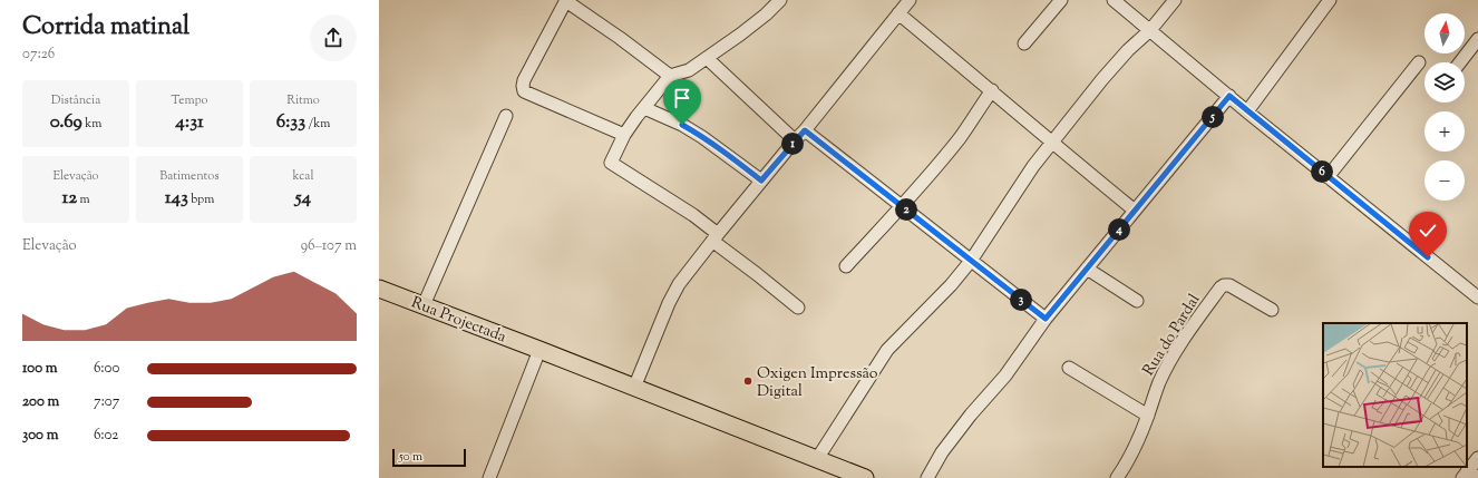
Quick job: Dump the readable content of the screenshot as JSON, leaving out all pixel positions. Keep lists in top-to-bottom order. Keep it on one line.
{"streets":{"main road":["Rua Projectada"],"street":["Rua do Pardal"]},"places":["Oxigen Impressão Digital"],"scale_bar":"50 m","north":"top","page":{"heading":["Corrida matinal","07:26"],"map_buttons":["+","−"],"stats":[["Distância","0.69 km"],["Tempo","4:31"],["Ritmo","6:33 /km"],["Elevação","12 m"],["Batimentos","143 bpm"],["kcal","54"]],"pins":["5","1","6","2","4","3"],"chart":["Elevação","96–107 m"],"list":[{"name":"100 m","note":"6:00"},{"name":"200 m","note":"7:07"},{"name":"300 m","note":"6:02"}],"scale":"50 m"}}
